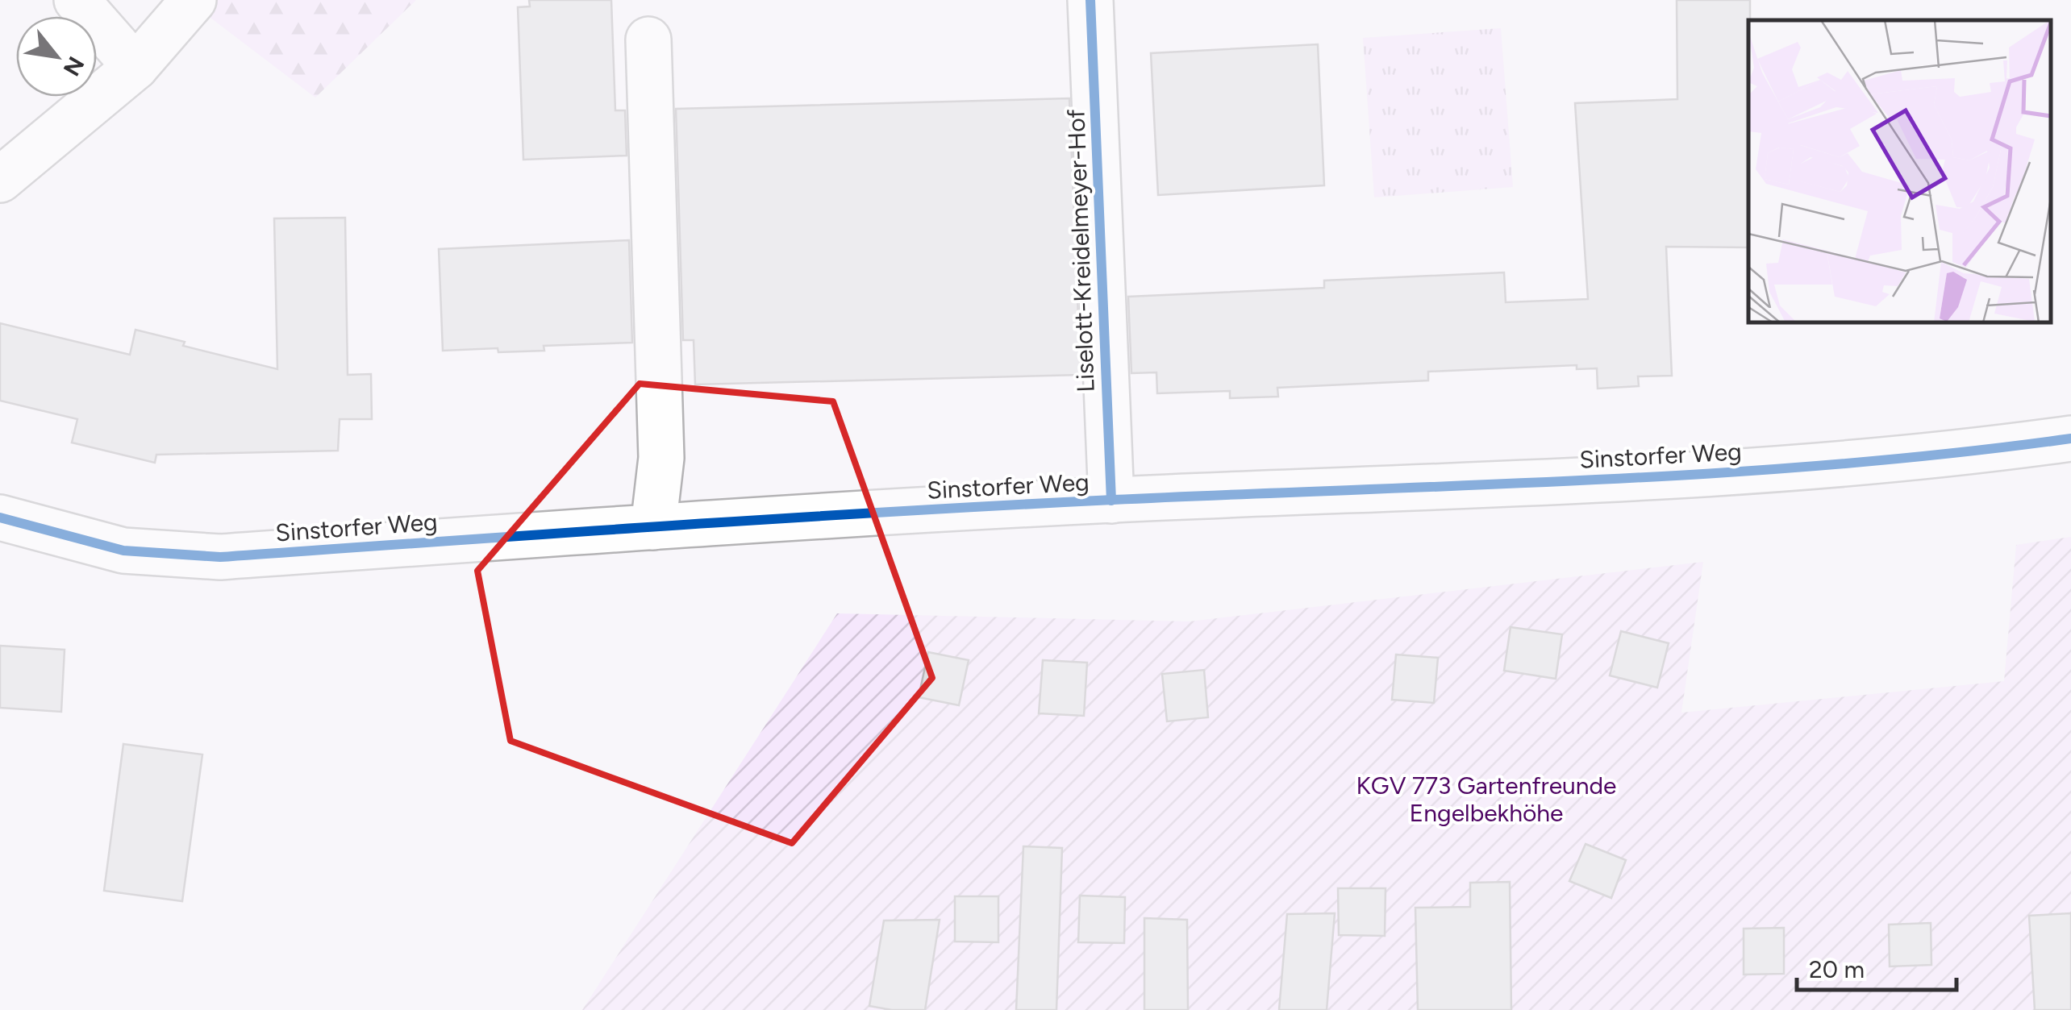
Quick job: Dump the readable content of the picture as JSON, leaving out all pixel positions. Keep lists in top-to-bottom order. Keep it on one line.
{"streets":{"street":["Liselott-Kreidelmeyer-Hof","Sinstorfer Weg"]},"crossings":[["Liselott-Kreidelmeyer-Hof","Sinstorfer Weg"]],"parks":["KGV 773 Gartenfreunde Engelbekhöhe"],"scale_bar":"20 m","north":"bottom right"}
